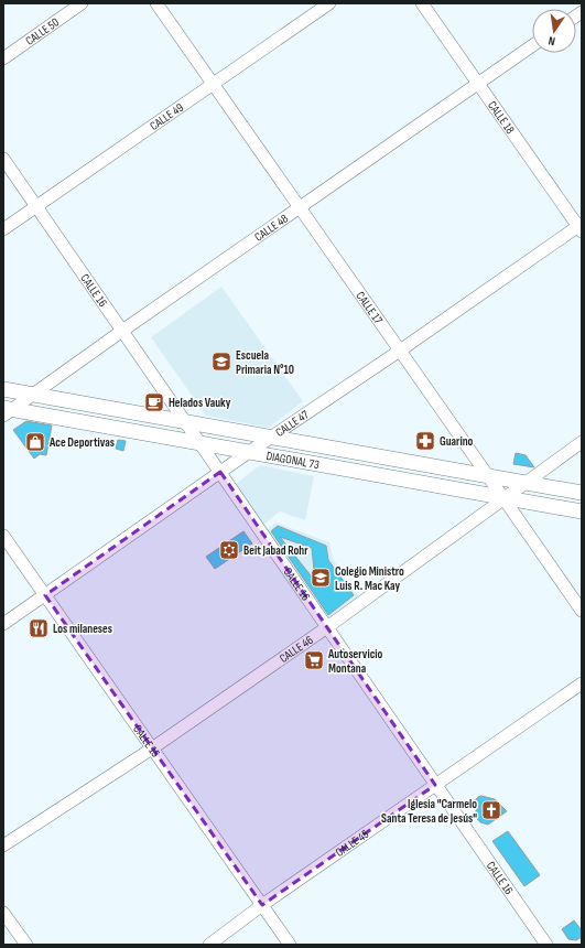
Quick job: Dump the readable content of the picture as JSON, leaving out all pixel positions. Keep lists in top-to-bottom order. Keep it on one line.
{"streets":{"main road":["DIAGONAL 73"],"street":["CALLE 50","CALLE 49","CALLE 18","CALLE 48","CALLE 16","CALLE 17","CALLE 47","CALLE 46","CALLE 15","CALLE 45"]},"crossings":[["CALLE 49","CALLE 16"],["CALLE 49","CALLE 17"],["CALLE 18","CALLE 48"],["CALLE 18","CALLE 47"],["CALLE 48","CALLE 16"],["CALLE 48","CALLE 17"],["CALLE 48","DIAGONAL 73"],["CALLE 16","CALLE 47"],["CALLE 16","DIAGONAL 73"],["CALLE 16","CALLE 46"],["CALLE 16","CALLE 45"],["CALLE 17","CALLE 47"],["CALLE 17","DIAGONAL 73"],["CALLE 17","CALLE 46"],["CALLE 47","DIAGONAL 73"],["CALLE 47","CALLE 15"],["DIAGONAL 73","CALLE 46"],["CALLE 46","CALLE 15"],["CALLE 15","CALLE 45"]],"places":{"school or university":["Escuela Primaria N°10","Colegio Ministro Luis R. Mac Kay"],"cafe":["Helados Vauky"],"pharmacy":["Guarino"],"shop":["Ace Deportivas"],"synagogue":["Beit Jabad Rohr"],"restaurant":["Los milaneses"],"supermarket":["Autoservicio Montana"],"church":["Iglesia \"Carmelo Santa Teresa de Jesús\""]},"north":"bottom"}
